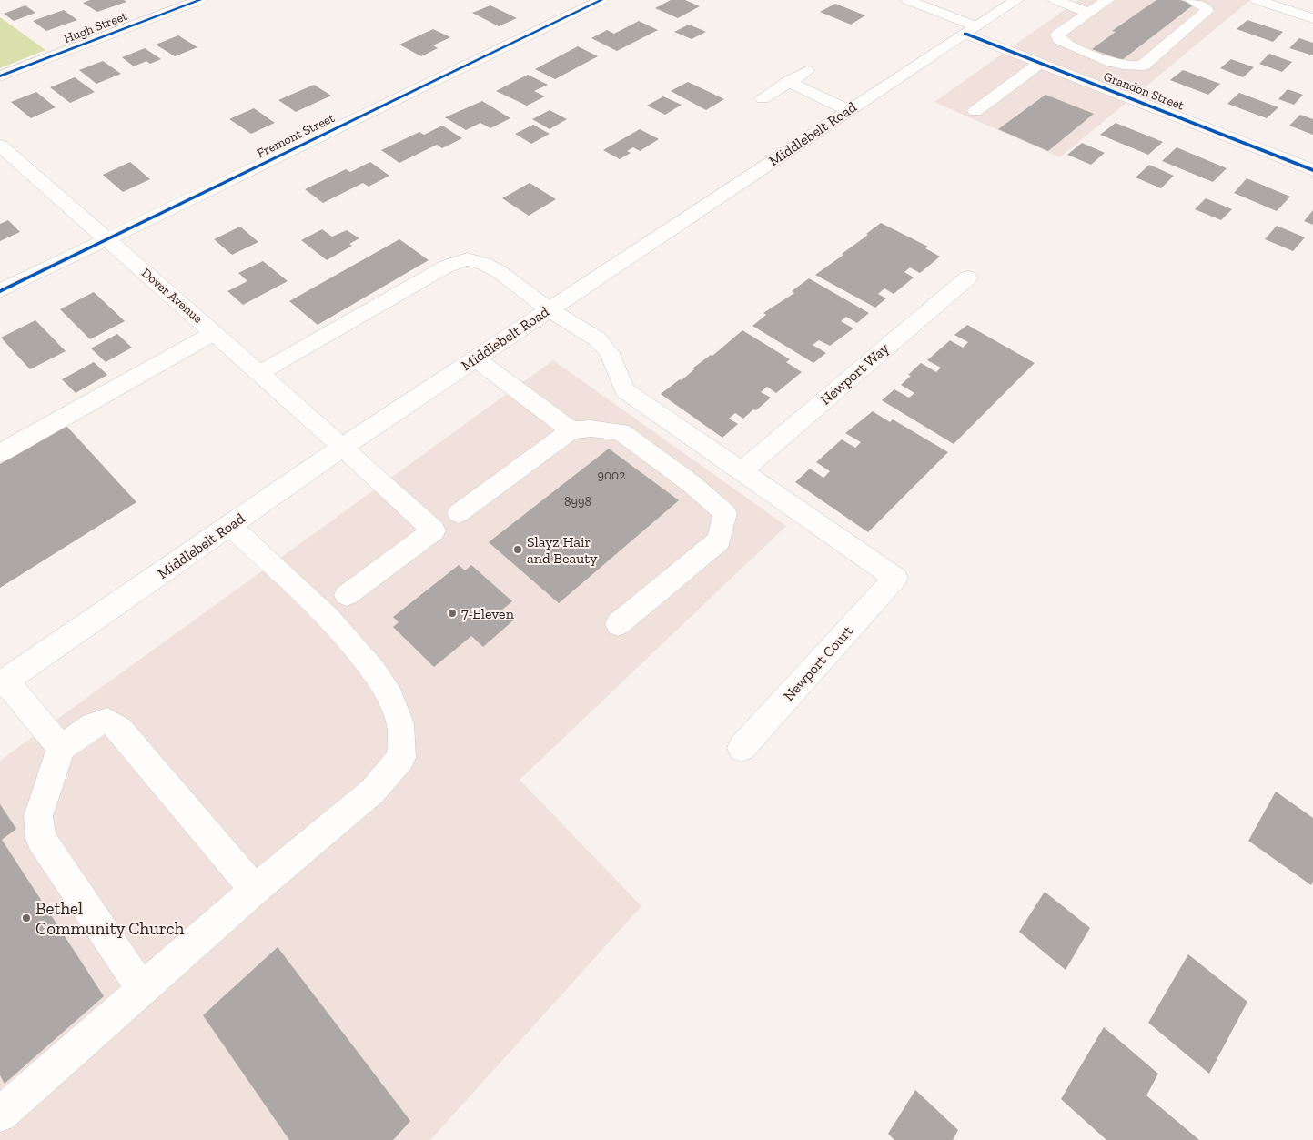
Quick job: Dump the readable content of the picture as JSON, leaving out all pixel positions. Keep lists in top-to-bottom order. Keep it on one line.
{"streets":{"street":["Hugh Street","Grandon Street","Middlebelt Road","Fremont Street","Dover Avenue","Newport Way","Newport Court"]},"crossings":[["Grandon Street","Middlebelt Road"],["Middlebelt Road","Dover Avenue"],["Fremont Street","Dover Avenue"],["Newport Way","Newport Court"]],"places":["Slayz Hair and Beauty","7-Eleven","Bethel Community Church"],"house_numbers":["9002","8998"]}
